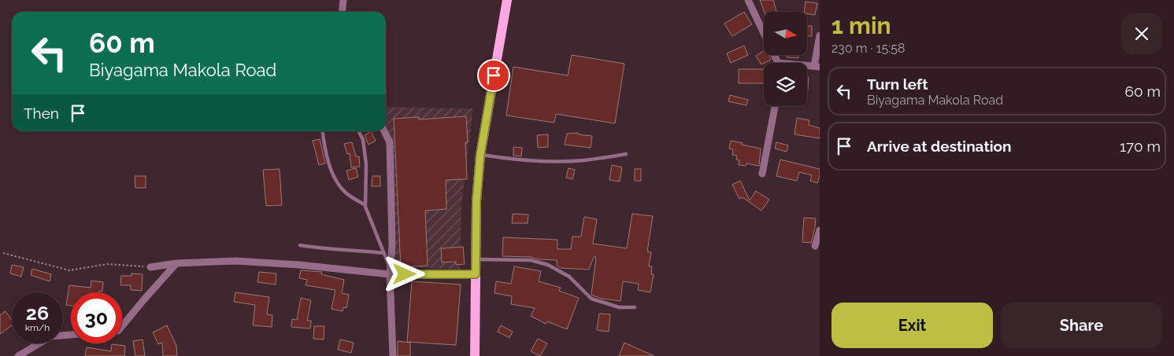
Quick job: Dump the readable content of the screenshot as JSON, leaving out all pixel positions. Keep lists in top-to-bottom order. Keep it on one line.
{"north":"right","page":{"heading":["1 min","230 m · 15:58"],"turn":["60 m","Biyagama Makola Road"],"list":[{"name":"Turn left","note":"Biyagama Makola Road","value":"60 m"},{"name":"Arrive at destination","value":"170 m"}],"then":"Then","speed":"26 km/h","limit":"30","buttons":["Exit","Share"]}}
